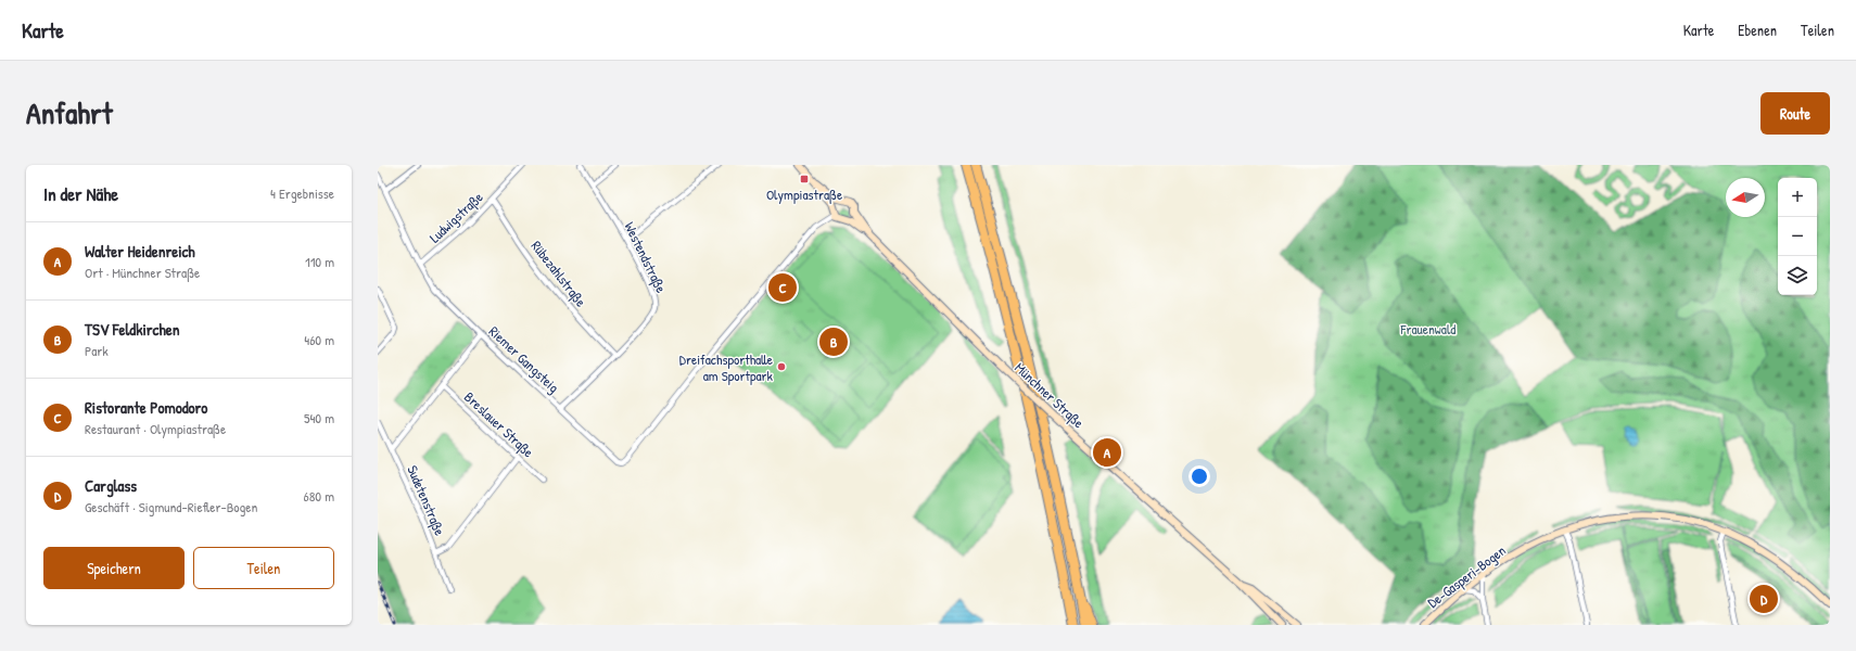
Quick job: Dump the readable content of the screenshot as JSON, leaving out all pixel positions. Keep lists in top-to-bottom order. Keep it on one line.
{"streets":{"street":["Ludwigstraße","Westendstraße","Rübezahlstraße","Riemer Gangsteig","Münchner Straße","Breslauer Straße","Sudetenstraße","De-Gasperi-Bogen"]},"crossings":[["Ludwigstraße","Rübezahlstraße"],["Ludwigstraße","Riemer Gangsteig"],["Westendstraße","Rübezahlstraße"],["Westendstraße","Riemer Gangsteig"],["Riemer Gangsteig","Münchner Straße"]],"parks":["Frauenwald"],"places":{"transit":["Olympiastraße"],"other":["Dreifachsporthalle am Sportpark"]},"north":"left","page":{"header":"Karte","nav":["Karte","Ebenen","Teilen"],"title":"Anfahrt","buttons":["Route",["Speichern","Teilen"]],"heading":["In der Nähe","4 Ergebnisse"],"map_buttons":["+","−"],"list":[{"mark":"A","name":"Walter Heidenreich","note":"Ort · Münchner Straße","value":"110 m"},{"mark":"B","name":"TSV Feldkirchen","note":"Park","value":"460 m"},{"mark":"C","name":"Ristorante Pomodoro","note":"Restaurant · Olympiastraße","value":"540 m"},{"mark":"D","name":"Carglass","note":"Geschäft · Sigmund-Riefler-Bogen","value":"680 m"}],"pins":["C","B","A","D"]}}
